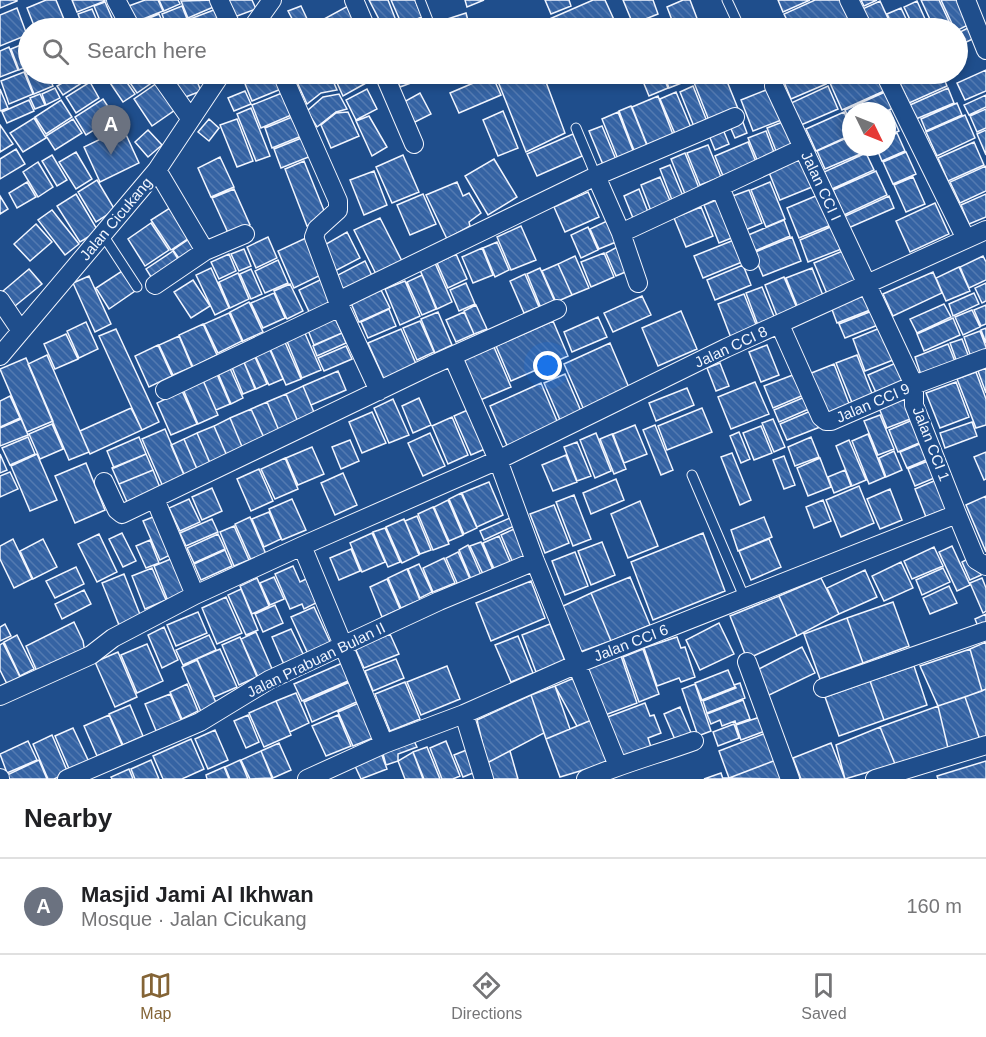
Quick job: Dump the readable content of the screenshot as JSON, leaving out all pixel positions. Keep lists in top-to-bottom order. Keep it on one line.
{"streets":{"street":["Jalan CCI I","Jalan Cicukang","Jalan CCI 8","Jalan CCI 9","Jalan CCI 1","Jalan CCI 6","Jalan Prabuan Bulan II"]},"crossings":[["Jalan CCI I","Jalan CCI 8"],["Jalan CCI I","Jalan CCI 1"],["Jalan CCI 8","Jalan CCI 9"],["Jalan CCI 8","Jalan CCI 1"],["Jalan CCI 9","Jalan CCI 1"],["Jalan CCI 1","Jalan CCI 6"]],"north":"bottom right","page":{"search":"Search here","pins":"A","heading":"Nearby","list":[{"mark":"A","name":"Masjid Jami Al Ikhwan","note":"Mosque · Jalan Cicukang","value":"160 m"}],"nav":["Map","Directions","Saved"]}}
